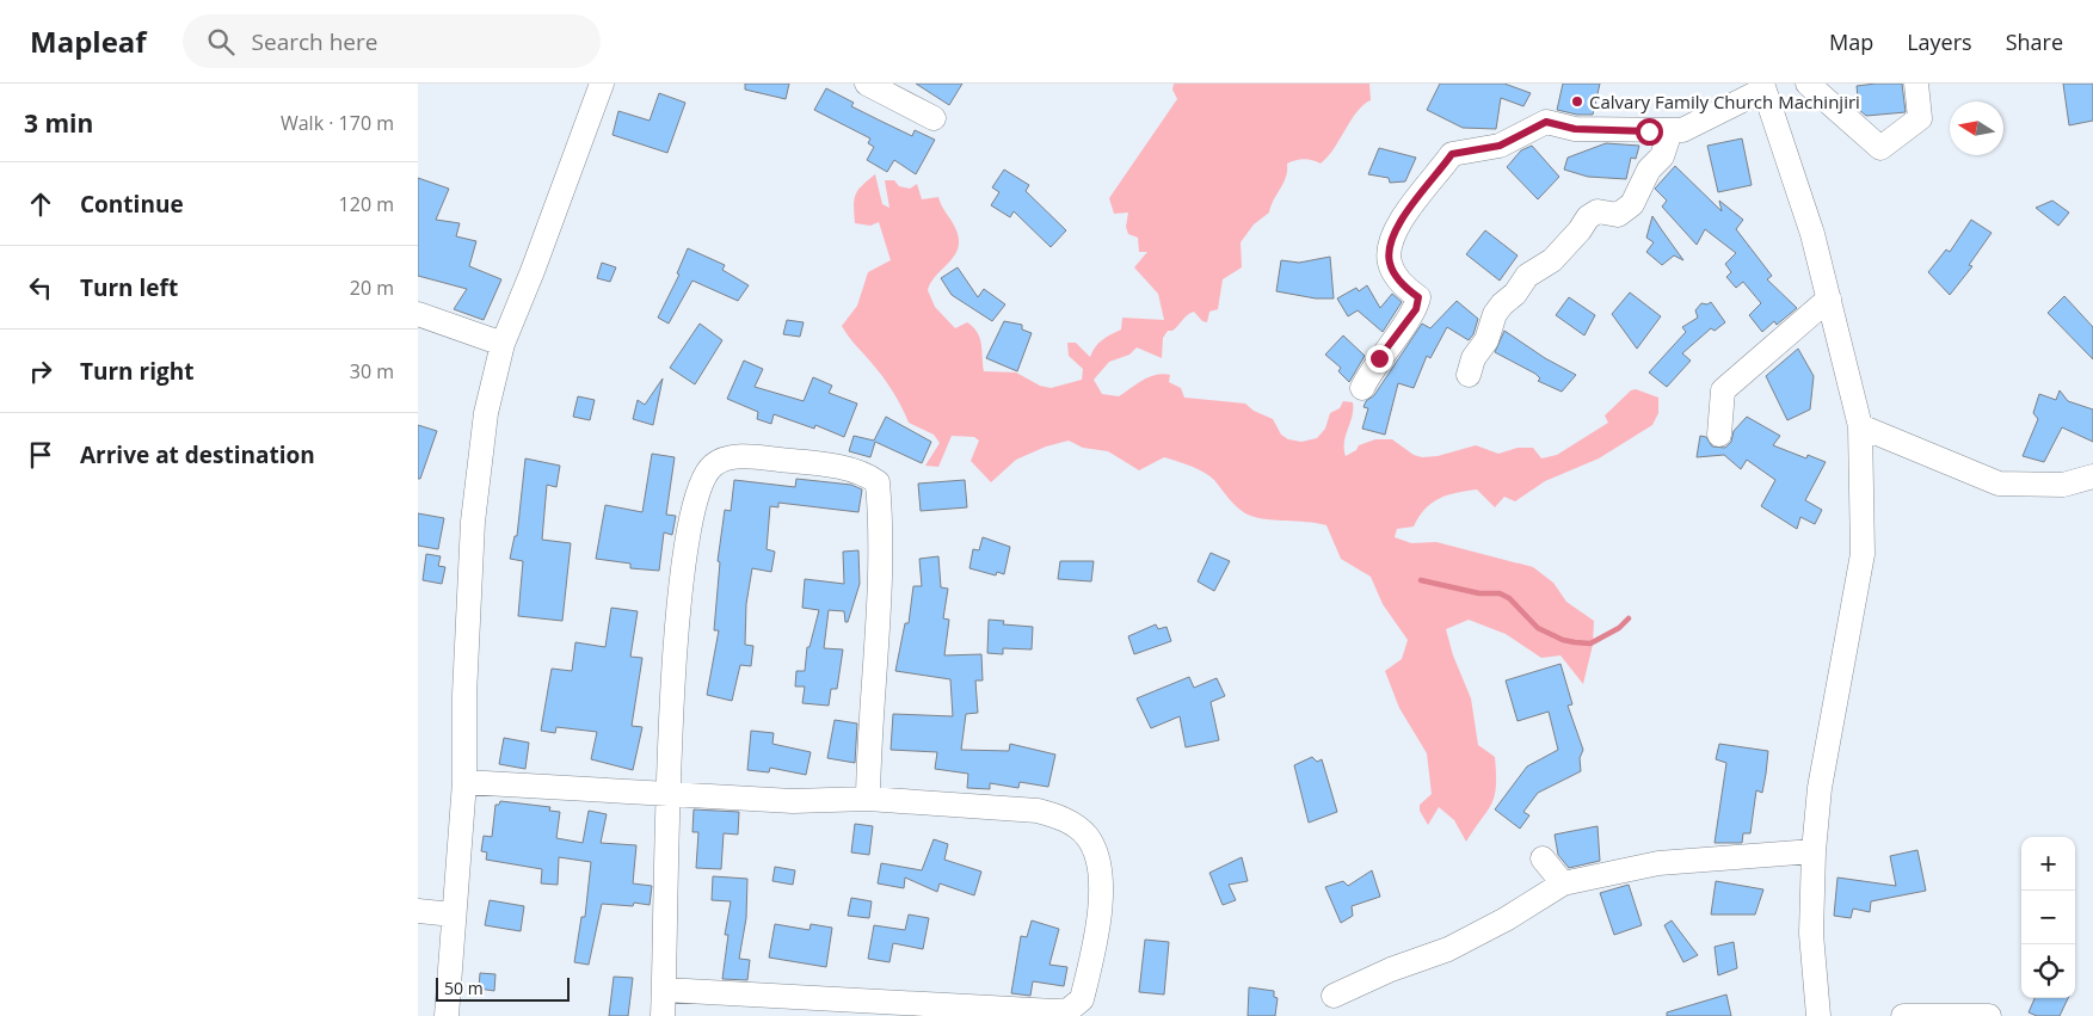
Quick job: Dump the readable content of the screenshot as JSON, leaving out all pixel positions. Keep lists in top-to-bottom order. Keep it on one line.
{"places":["Calvary Family Church Machinjiri"],"scale_bar":"50 m","north":"left","page":{"header":"Mapleaf","search":"Search here","nav":["Map","Layers","Share"],"heading":["3 min","Walk · 170 m"],"list":[["Continue","120 m"],["Turn left","20 m"],["Turn right","30 m"],"Arrive at destination"],"map_buttons":["+","−"],"scale":"50 m"}}
